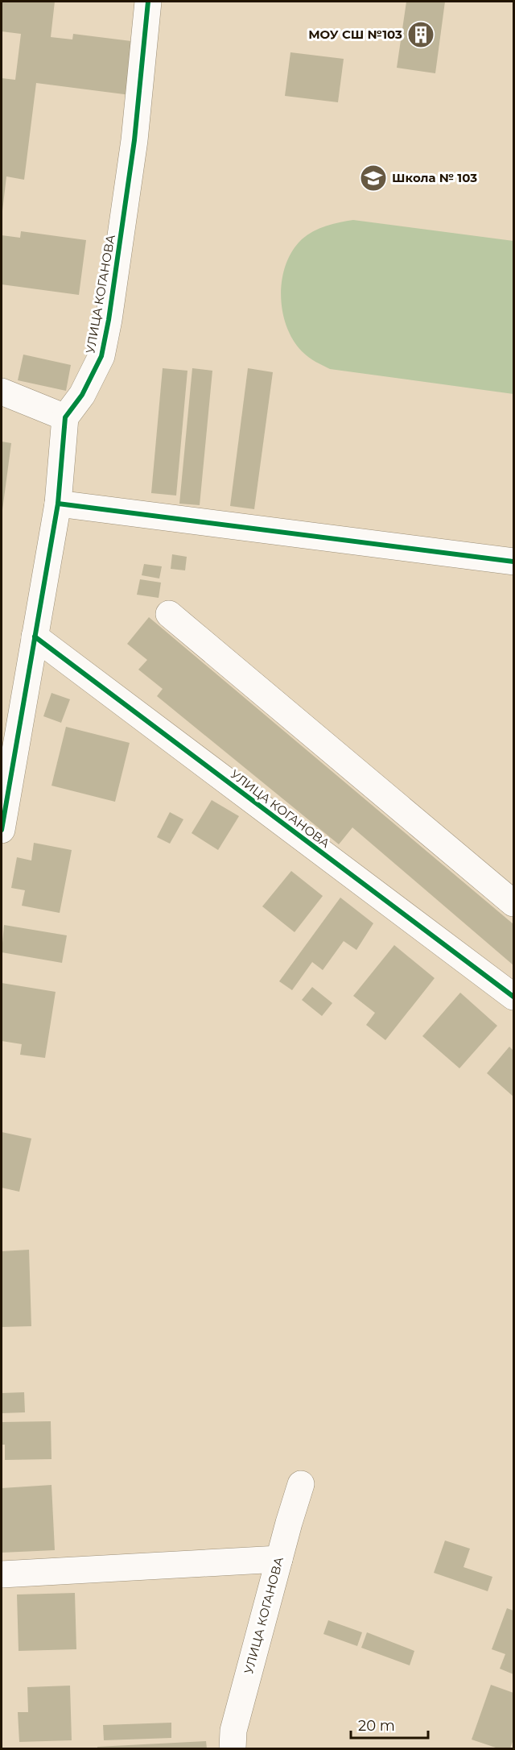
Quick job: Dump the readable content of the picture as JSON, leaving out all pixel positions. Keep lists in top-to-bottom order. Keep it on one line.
{"streets":{"street":["УЛИЦА КОГАНОВА"]},"places":{"building":["МОУ СШ №103"],"school or university":["Школа № 103"]},"scale_bar":"20 m"}
